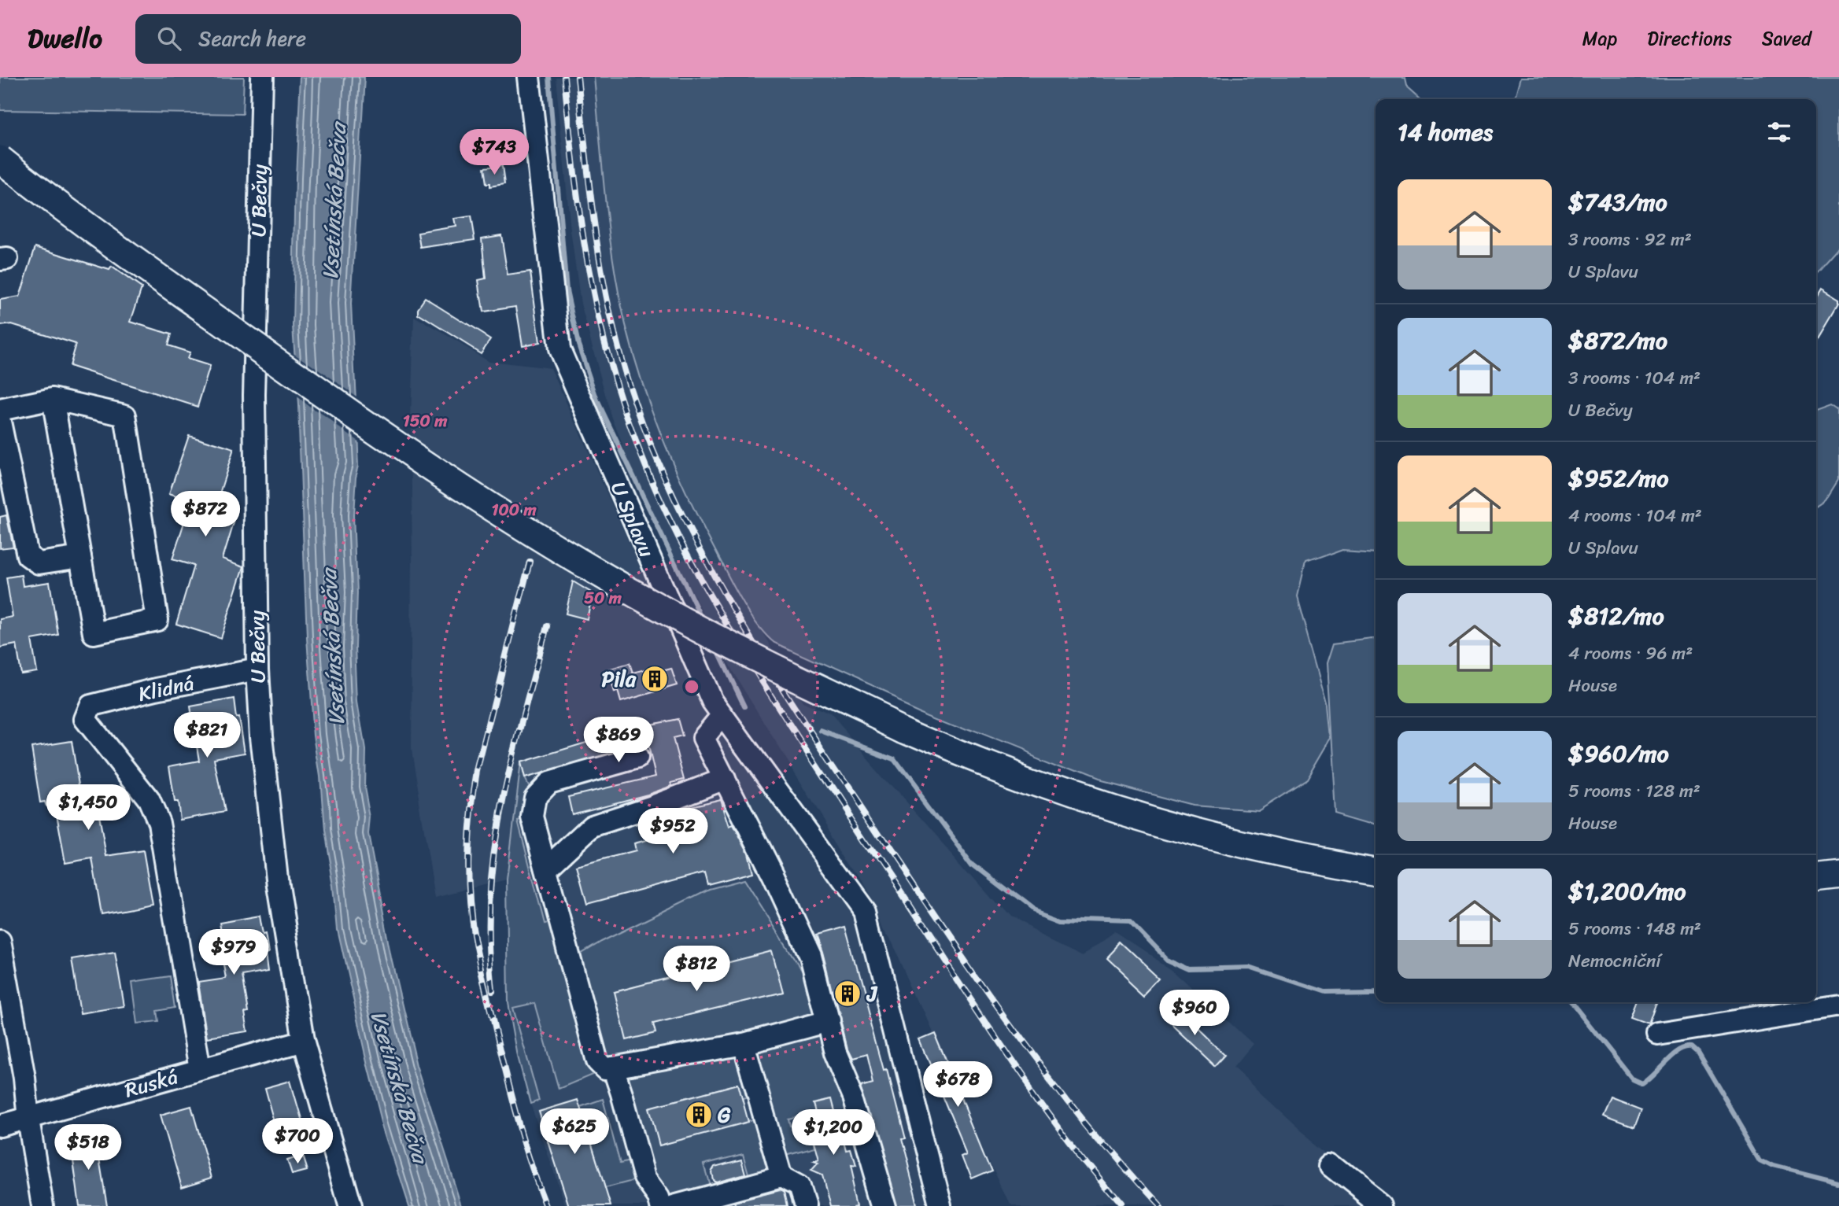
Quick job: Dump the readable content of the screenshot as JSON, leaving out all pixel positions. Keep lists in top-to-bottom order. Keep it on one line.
{"streets":{"street":["U Bečvy","U Splavu","Klidná","Ruská"]},"crossings":[["U Bečvy","Klidná"],["U Bečvy","Ruská"],["Klidná","Ruská"]],"water":["Vsetínská Bečva"],"places":{"building":["Pila","J","G"]},"page":{"header":"Dwello","search":"Search here","nav":["Map","Directions","Saved"],"heading":"14 homes","price":["$743","$872","$821","$869","$1,450","$952","$979","$812","$960","$678","$625","$1,200","$700","$518"],"list":[{"name":"$743/mo","note":"3 rooms · 92 m² · U Splavu"},{"name":"$872/mo","note":"3 rooms · 104 m² · U Bečvy"},{"name":"$952/mo","note":"4 rooms · 104 m² · U Splavu"},{"name":"$812/mo","note":"4 rooms · 96 m² · House"},{"name":"$960/mo","note":"5 rooms · 128 m² · House"},{"name":"$1,200/mo","note":"5 rooms · 148 m² · Nemocniční"}]},"rings":["150 m","100 m","50 m"]}
